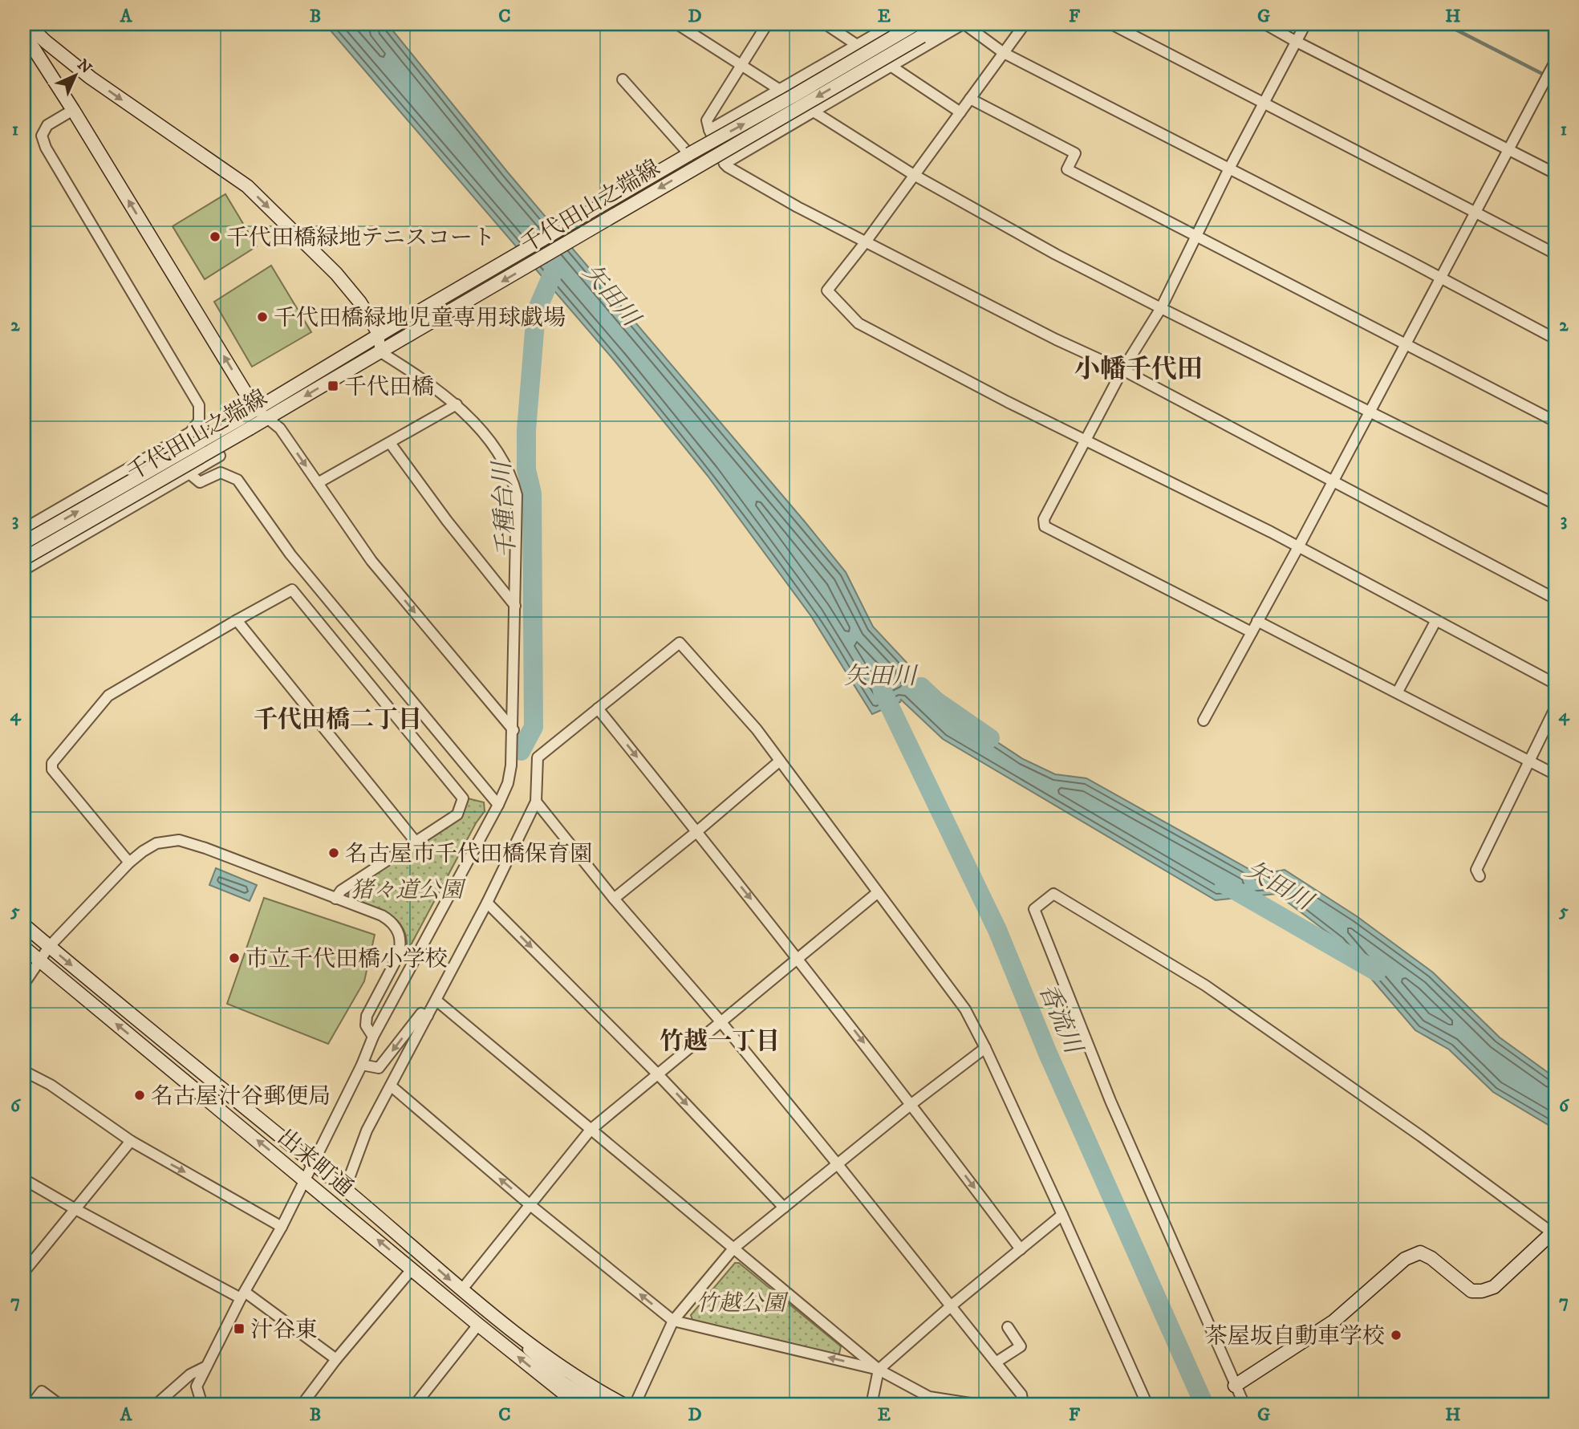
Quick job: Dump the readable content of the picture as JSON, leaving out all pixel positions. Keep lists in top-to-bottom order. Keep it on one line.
{"streets":{"street":["千代田山之端線","出来町通"]},"districts":["小幡千代田","千代田橋二丁目","竹越一丁目"],"water":["矢田川","千種台川","香流川"],"parks":["猪々道公園","竹越公園"],"places":{"other":["千代田橋緑地テニスコート","千代田橋緑地児童専用球戯場","名古屋市千代田橋保育園","市立千代田橋小学校","名古屋汁谷郵便局","茶屋坂自動車学校"],"transit":["千代田橋","汁谷東"]},"north":"top right","grid":{"columns":["A","B","C","D","E","F","G","H"],"rows":["1","2","3","4","5","6","7"]}}
